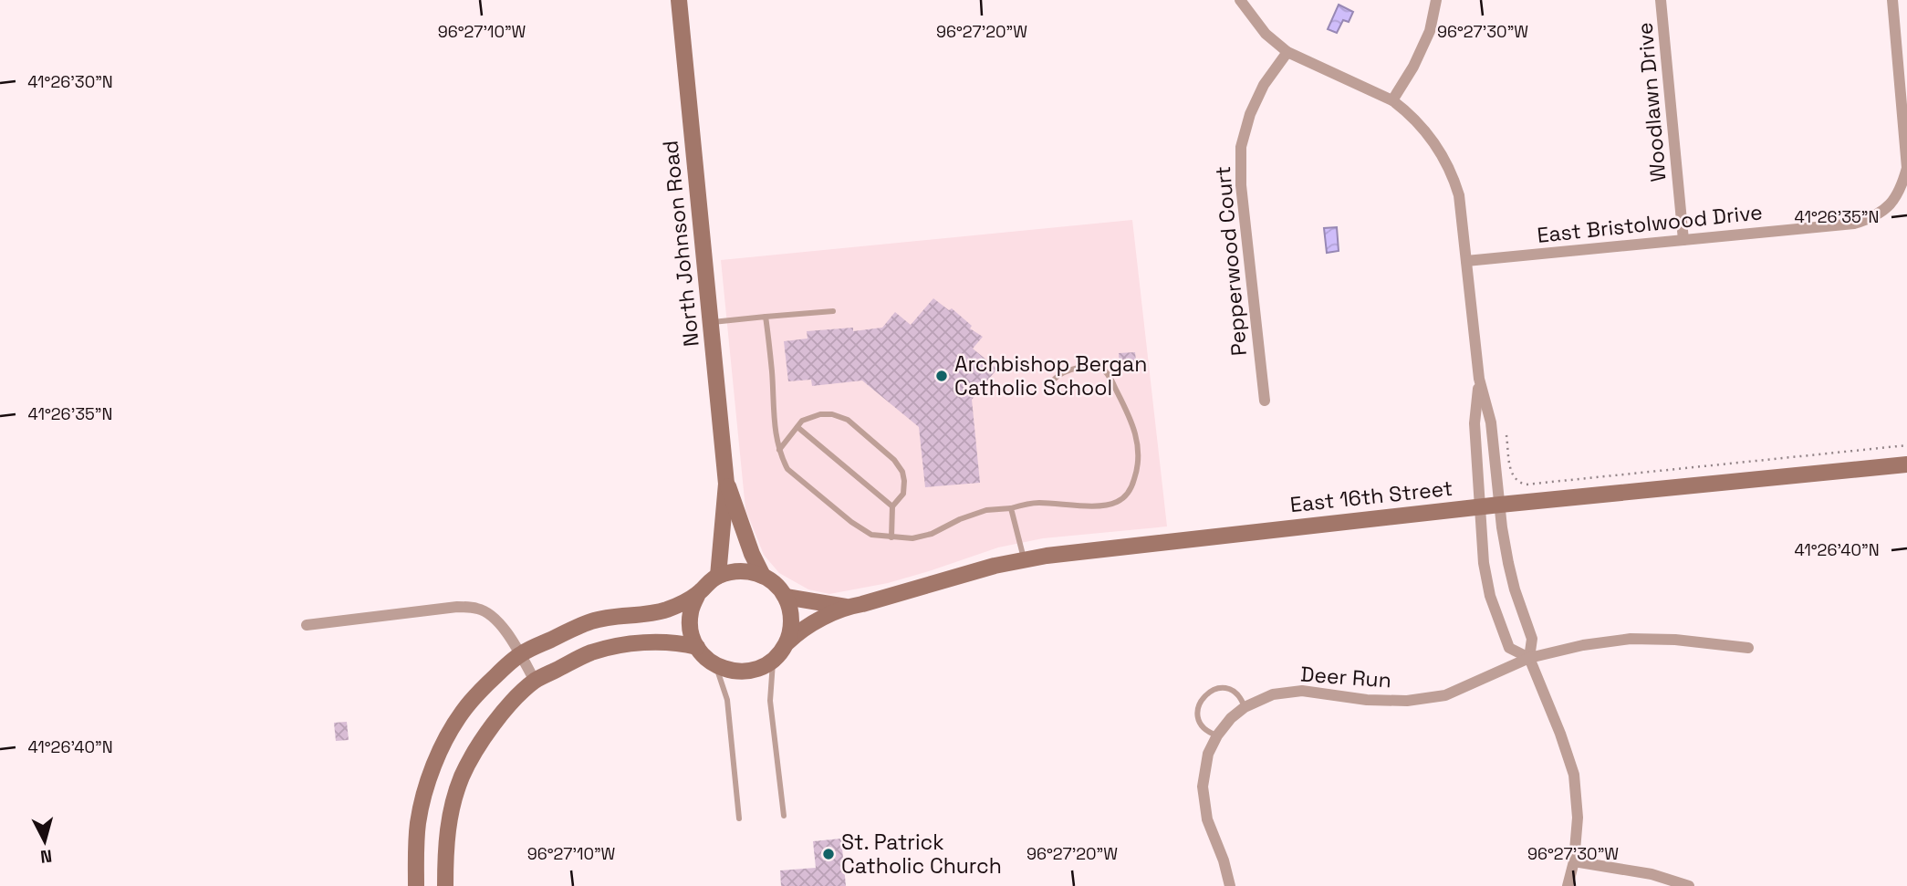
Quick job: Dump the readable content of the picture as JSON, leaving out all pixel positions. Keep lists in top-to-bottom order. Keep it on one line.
{"streets":{"main road":["North Johnson Road","East 16th Street"],"street":["Woodlawn Drive","East Bristolwood Drive","Pepperwood Court","Deer Run"]},"crossings":[["Woodlawn Drive","East Bristolwood Drive"],["North Johnson Road","East 16th Street"]],"places":["Archbishop Bergan Catholic School","St. Patrick Catholic Church"],"north":"bottom","coordinates":["96°27'10\"W","96°27'20\"W","96°27'30\"W","41°26'30\"N","41°26'35\"N","41°26'40\"N"]}
